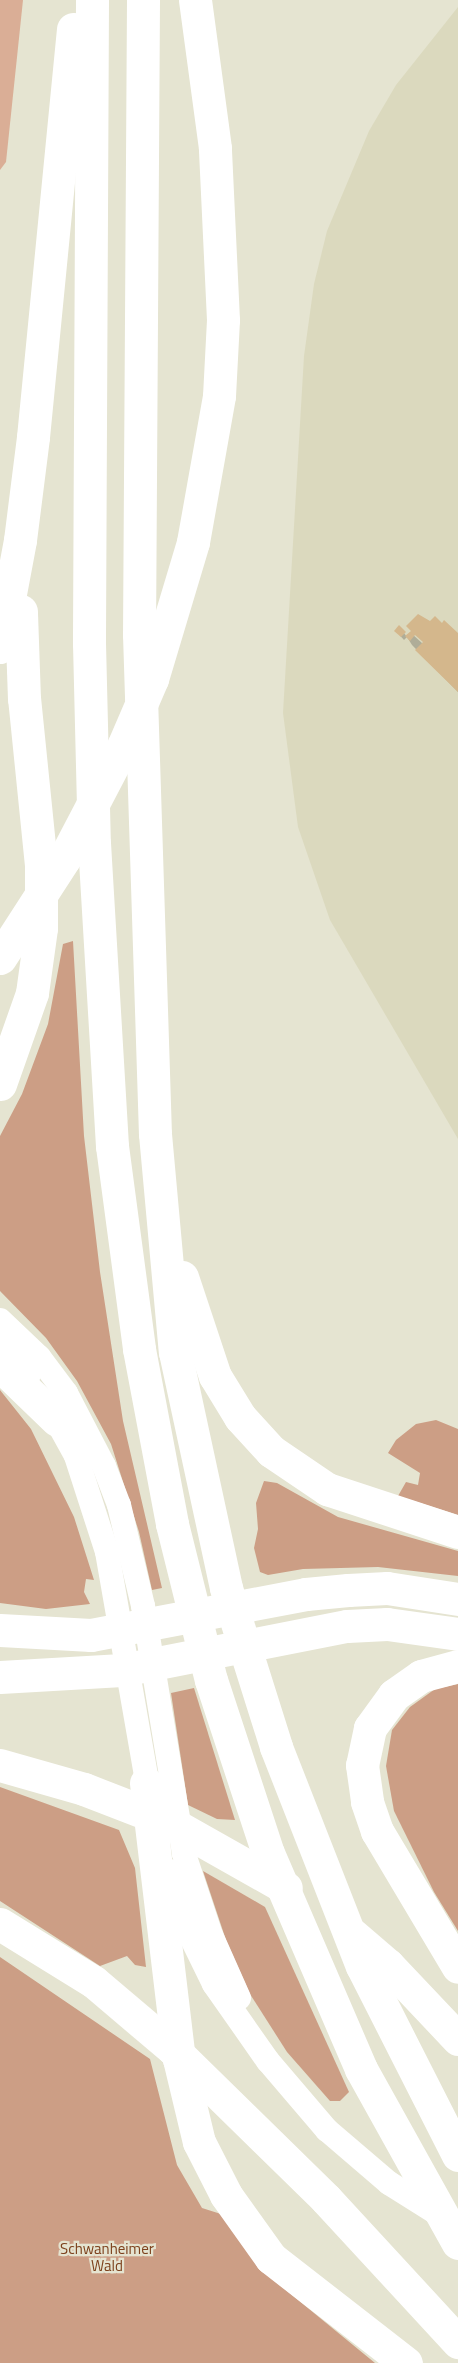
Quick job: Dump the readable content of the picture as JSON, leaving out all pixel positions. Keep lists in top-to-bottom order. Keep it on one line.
{"parks":["Schwanheimer Wald"]}
